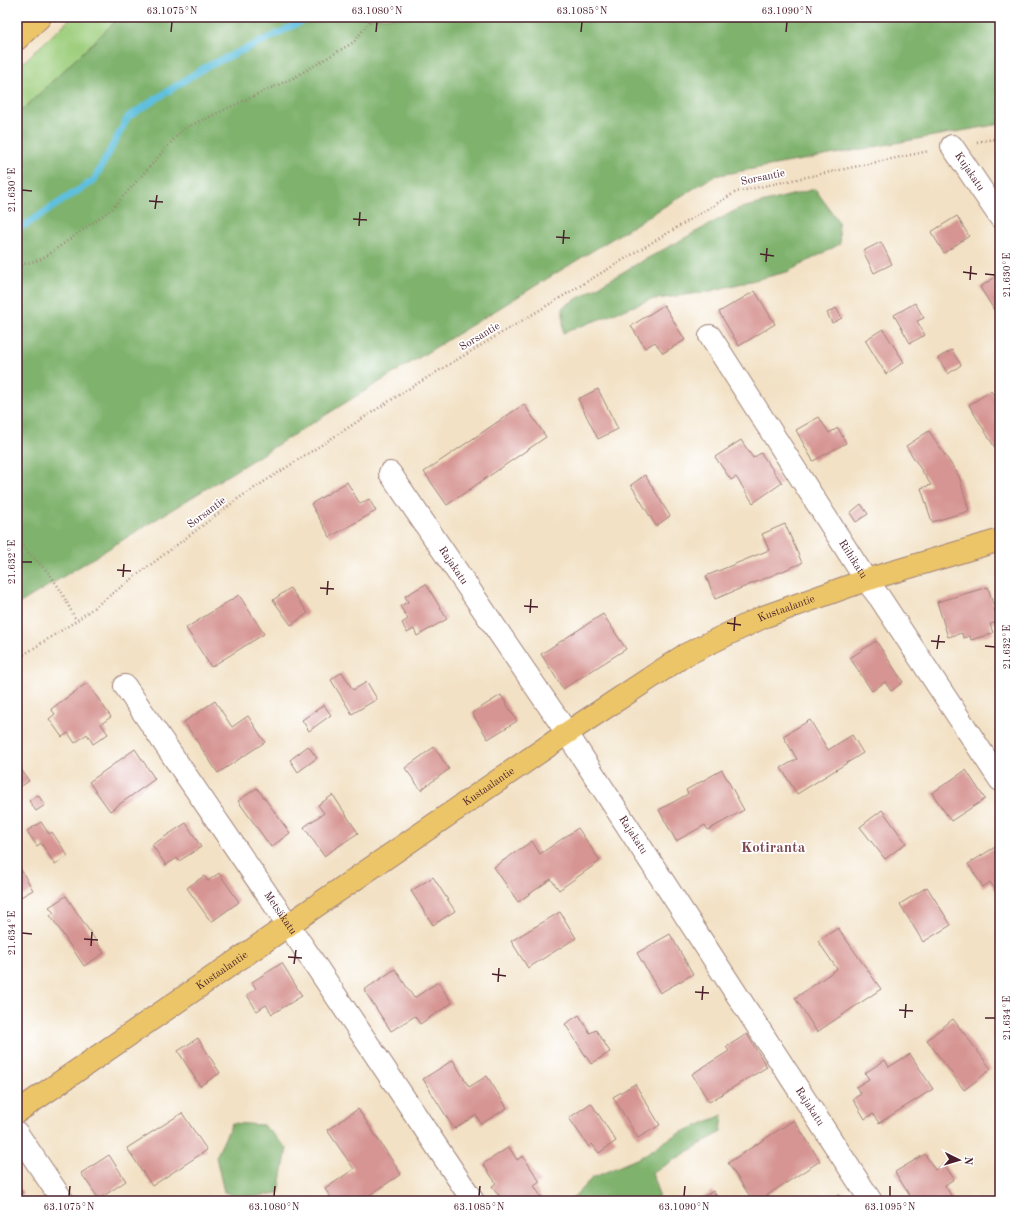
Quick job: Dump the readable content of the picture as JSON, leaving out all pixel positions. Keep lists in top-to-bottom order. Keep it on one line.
{"streets":{"main road":["Kustaalantie"],"street":["Kujakatu","Riihikatu","Rajakatu","Metsäkatu"],"path":["Sorsantie"]},"crossings":[["Kujakatu","Sorsantie"],["Riihikatu","Kustaalantie"],["Rajakatu","Kustaalantie"],["Kustaalantie","Metsäkatu"]],"districts":["Kotiranta"],"north":"right","coordinates":["63.1075°N","63.1080°N","63.1085°N","63.1090°N","21.630°E","21.632°E","21.634°E","63.1095°N"]}
